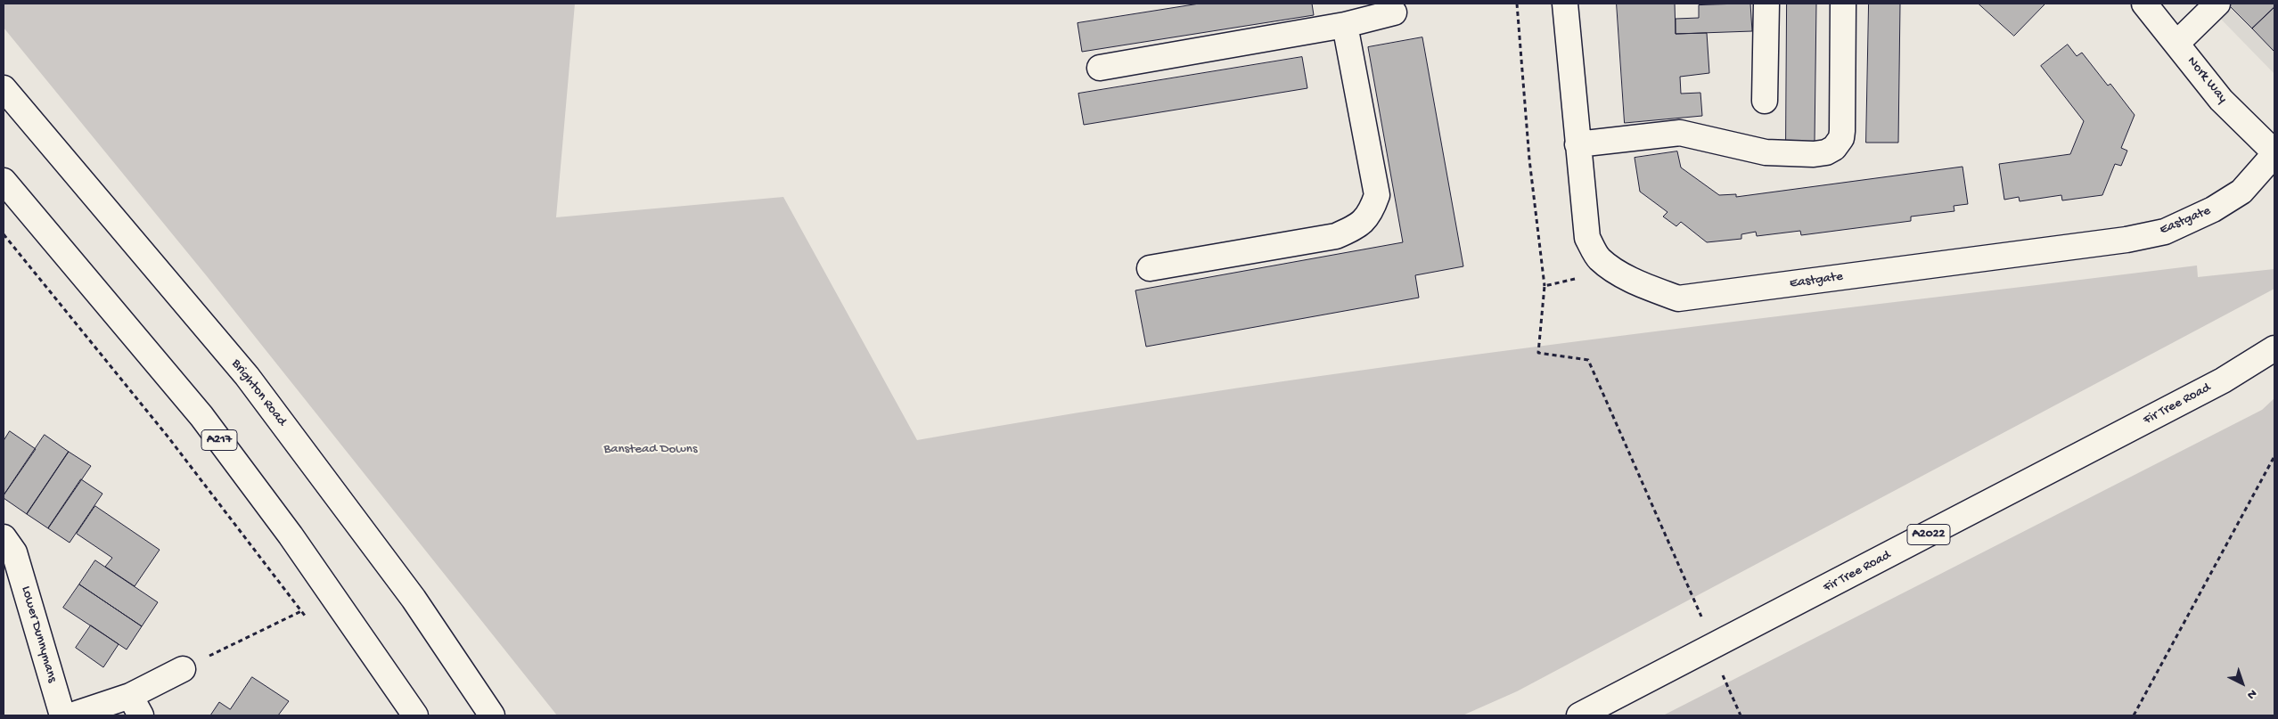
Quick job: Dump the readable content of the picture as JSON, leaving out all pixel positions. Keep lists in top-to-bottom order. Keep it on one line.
{"streets":{"main road":["Nork Way","Eastgate","Brighton Road","Fir Tree Road","A217","A2022","Lower Dunnymans"]},"crossings":[["Nork Way","Eastgate"]],"parks":["Banstead Downs"],"north":"bottom right"}
